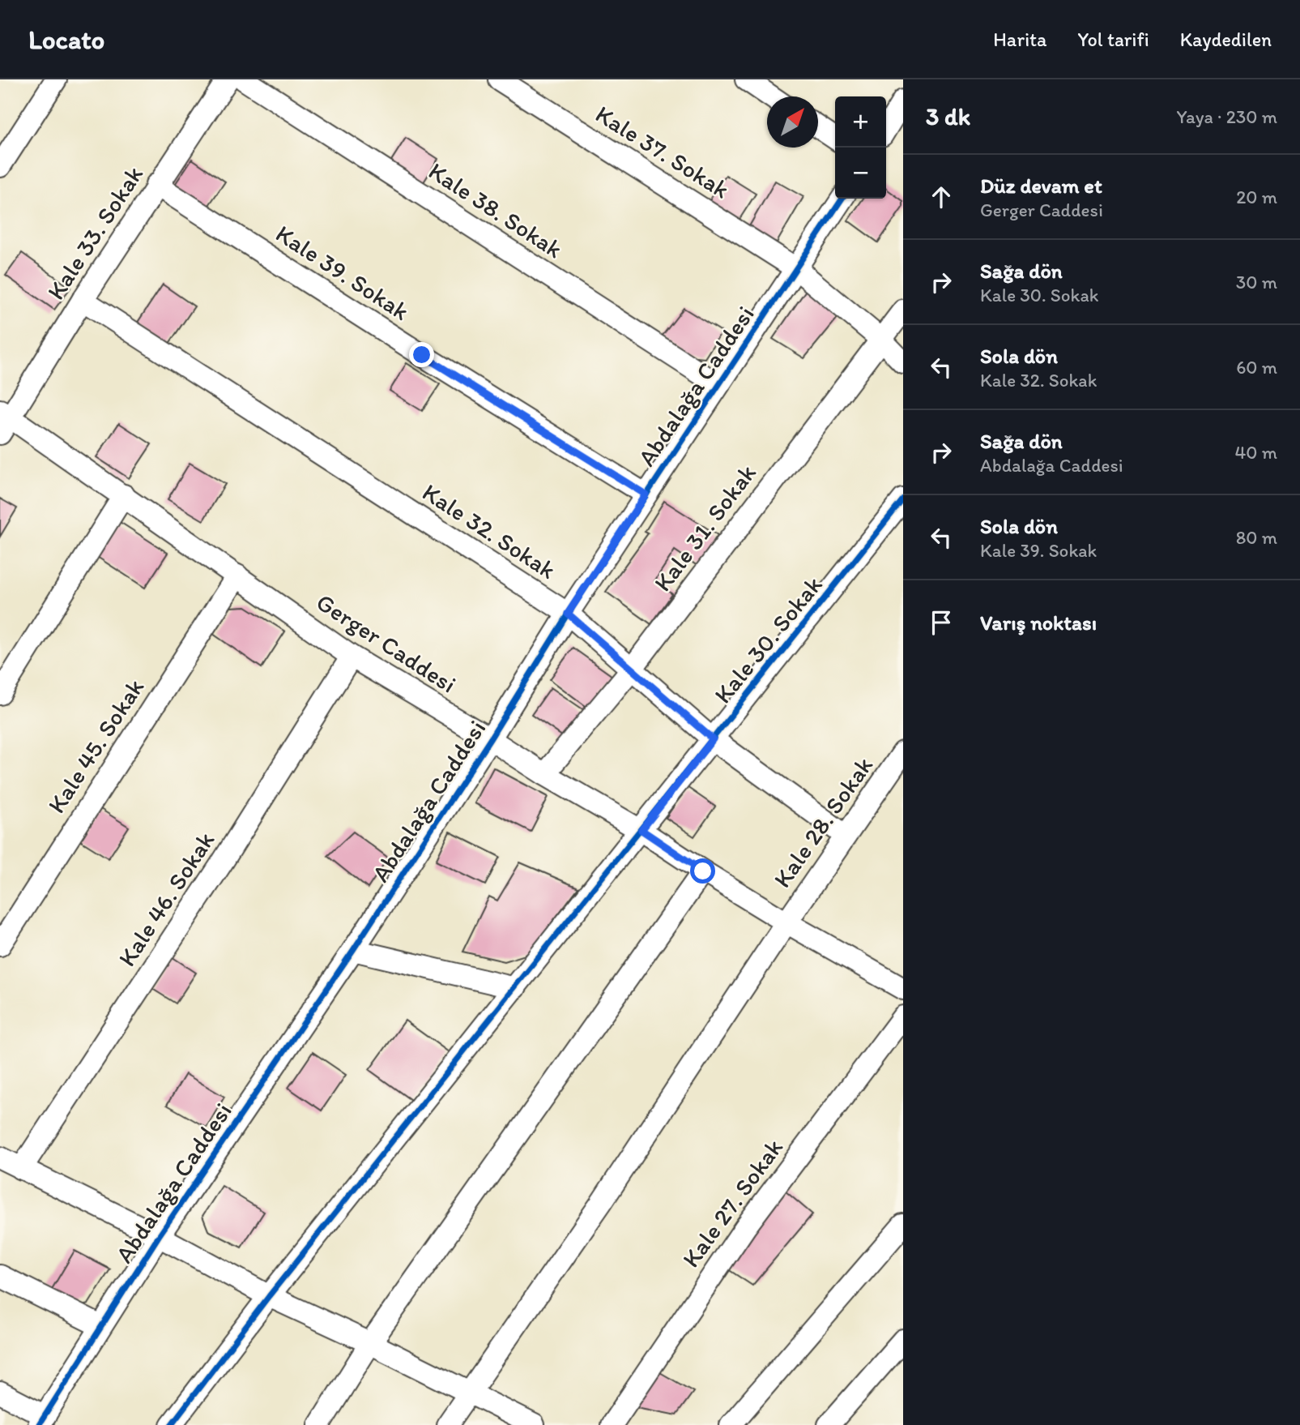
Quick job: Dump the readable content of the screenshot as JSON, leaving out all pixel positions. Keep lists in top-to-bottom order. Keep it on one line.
{"streets":{"street":["Kale 37. Sokak","Kale 38. Sokak","Kale 33. Sokak","Kale 39. Sokak","Abdalağa Caddesi","Kale 31. Sokak","Kale 32. Sokak","Kale 30. Sokak","Gerger Caddesi","Kale 45. Sokak","Kale 28. Sokak","Kale 46. Sokak","Kale 27. Sokak"]},"crossings":[["Kale 37. Sokak","Abdalağa Caddesi"],["Kale 37. Sokak","Kale 31. Sokak"],["Kale 38. Sokak","Abdalağa Caddesi"],["Kale 33. Sokak","Kale 39. Sokak"],["Kale 33. Sokak","Kale 32. Sokak"],["Kale 33. Sokak","Gerger Caddesi"],["Kale 39. Sokak","Abdalağa Caddesi"],["Abdalağa Caddesi","Kale 32. Sokak"],["Abdalağa Caddesi","Gerger Caddesi"],["Kale 31. Sokak","Kale 32. Sokak"],["Kale 31. Sokak","Gerger Caddesi"],["Kale 32. Sokak","Kale 30. Sokak"],["Kale 32. Sokak","Kale 28. Sokak"],["Kale 30. Sokak","Gerger Caddesi"],["Gerger Caddesi","Kale 45. Sokak"],["Gerger Caddesi","Kale 28. Sokak"],["Gerger Caddesi","Kale 46. Sokak"]],"north":"top right","page":{"header":"Locato","nav":["Harita","Yol tarifi","Kaydedilen"],"heading":["3 dk","Yaya · 230 m"],"map_buttons":["+","−"],"list":[["Düz devam et","Gerger Caddesi","20 m"],["Sağa dön","Kale 30. Sokak","30 m"],["Sola dön","Kale 32. Sokak","60 m"],["Sağa dön","Abdalağa Caddesi","40 m"],["Sola dön","Kale 39. Sokak","80 m"],"Varış noktası"]}}
